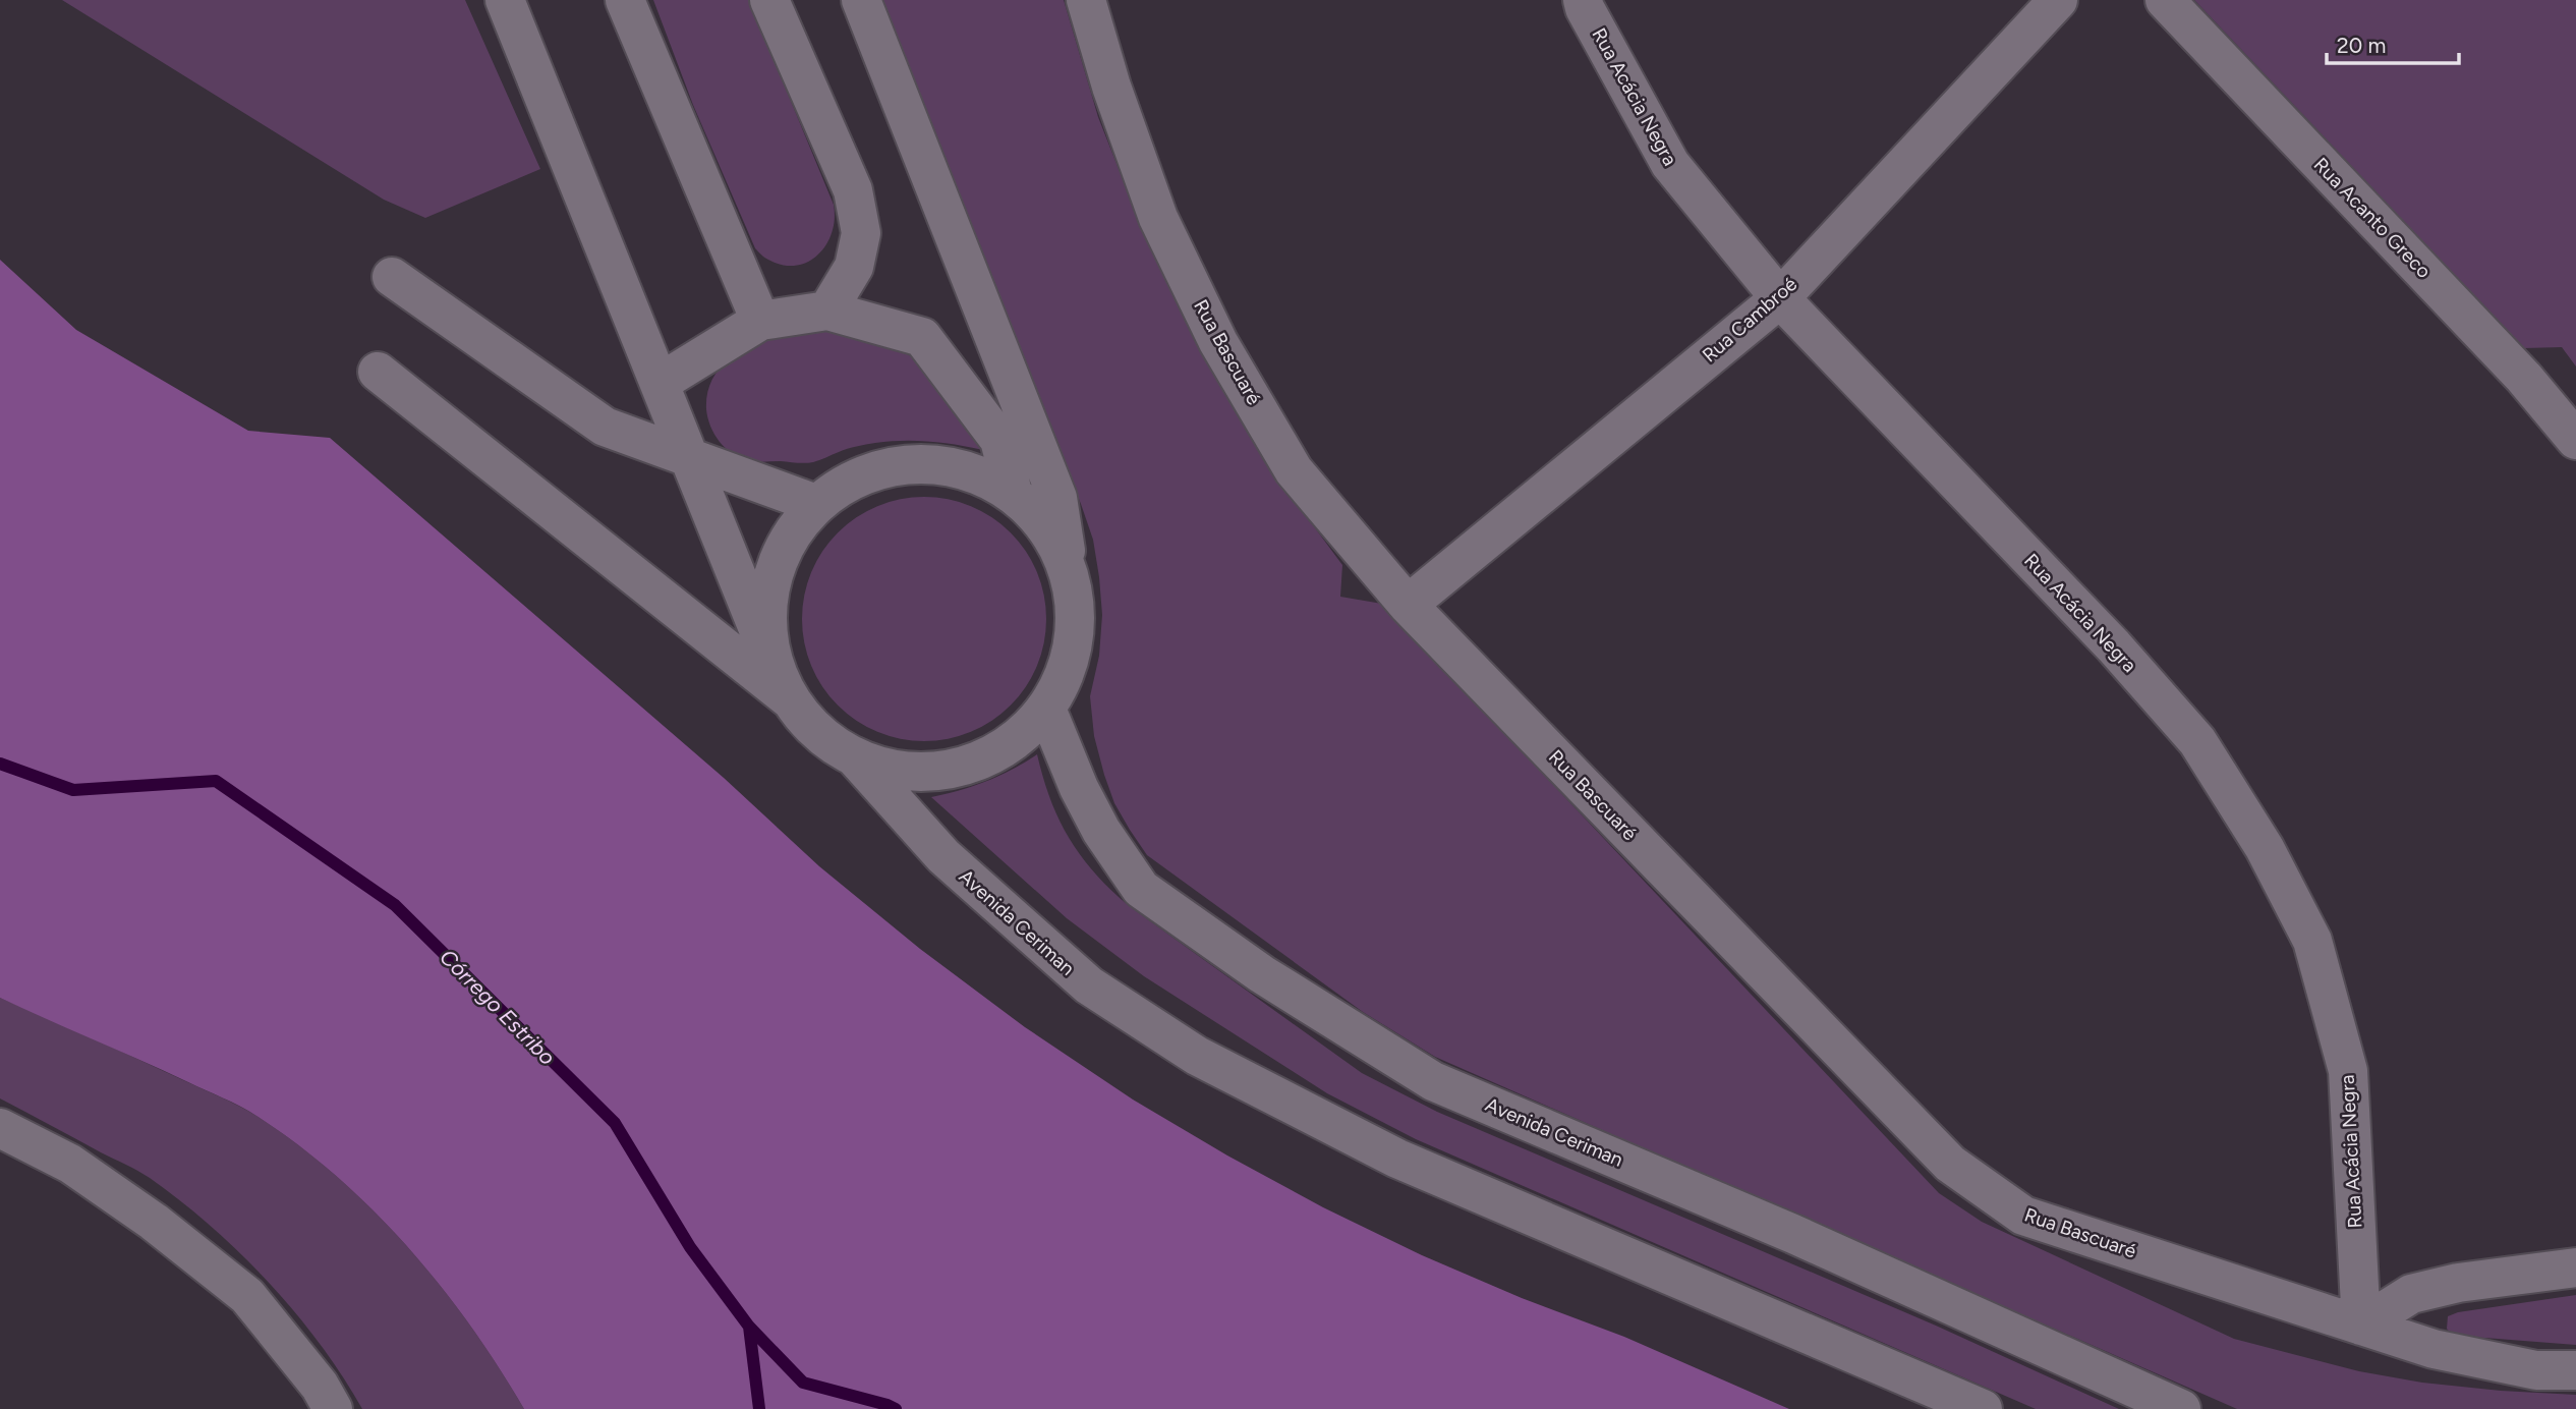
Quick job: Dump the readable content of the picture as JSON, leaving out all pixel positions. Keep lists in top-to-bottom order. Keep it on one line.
{"streets":{"street":["Rua Acácia Negra","Rua Acanto Greco","Rua Cambroé","Rua Bascuaré","Avenida Ceriman"]},"crossings":[["Rua Acácia Negra","Rua Cambroé"],["Rua Acácia Negra","Rua Bascuaré"],["Rua Cambroé","Rua Bascuaré"]],"water":["Córrego Estribo"],"scale_bar":"20 m"}
